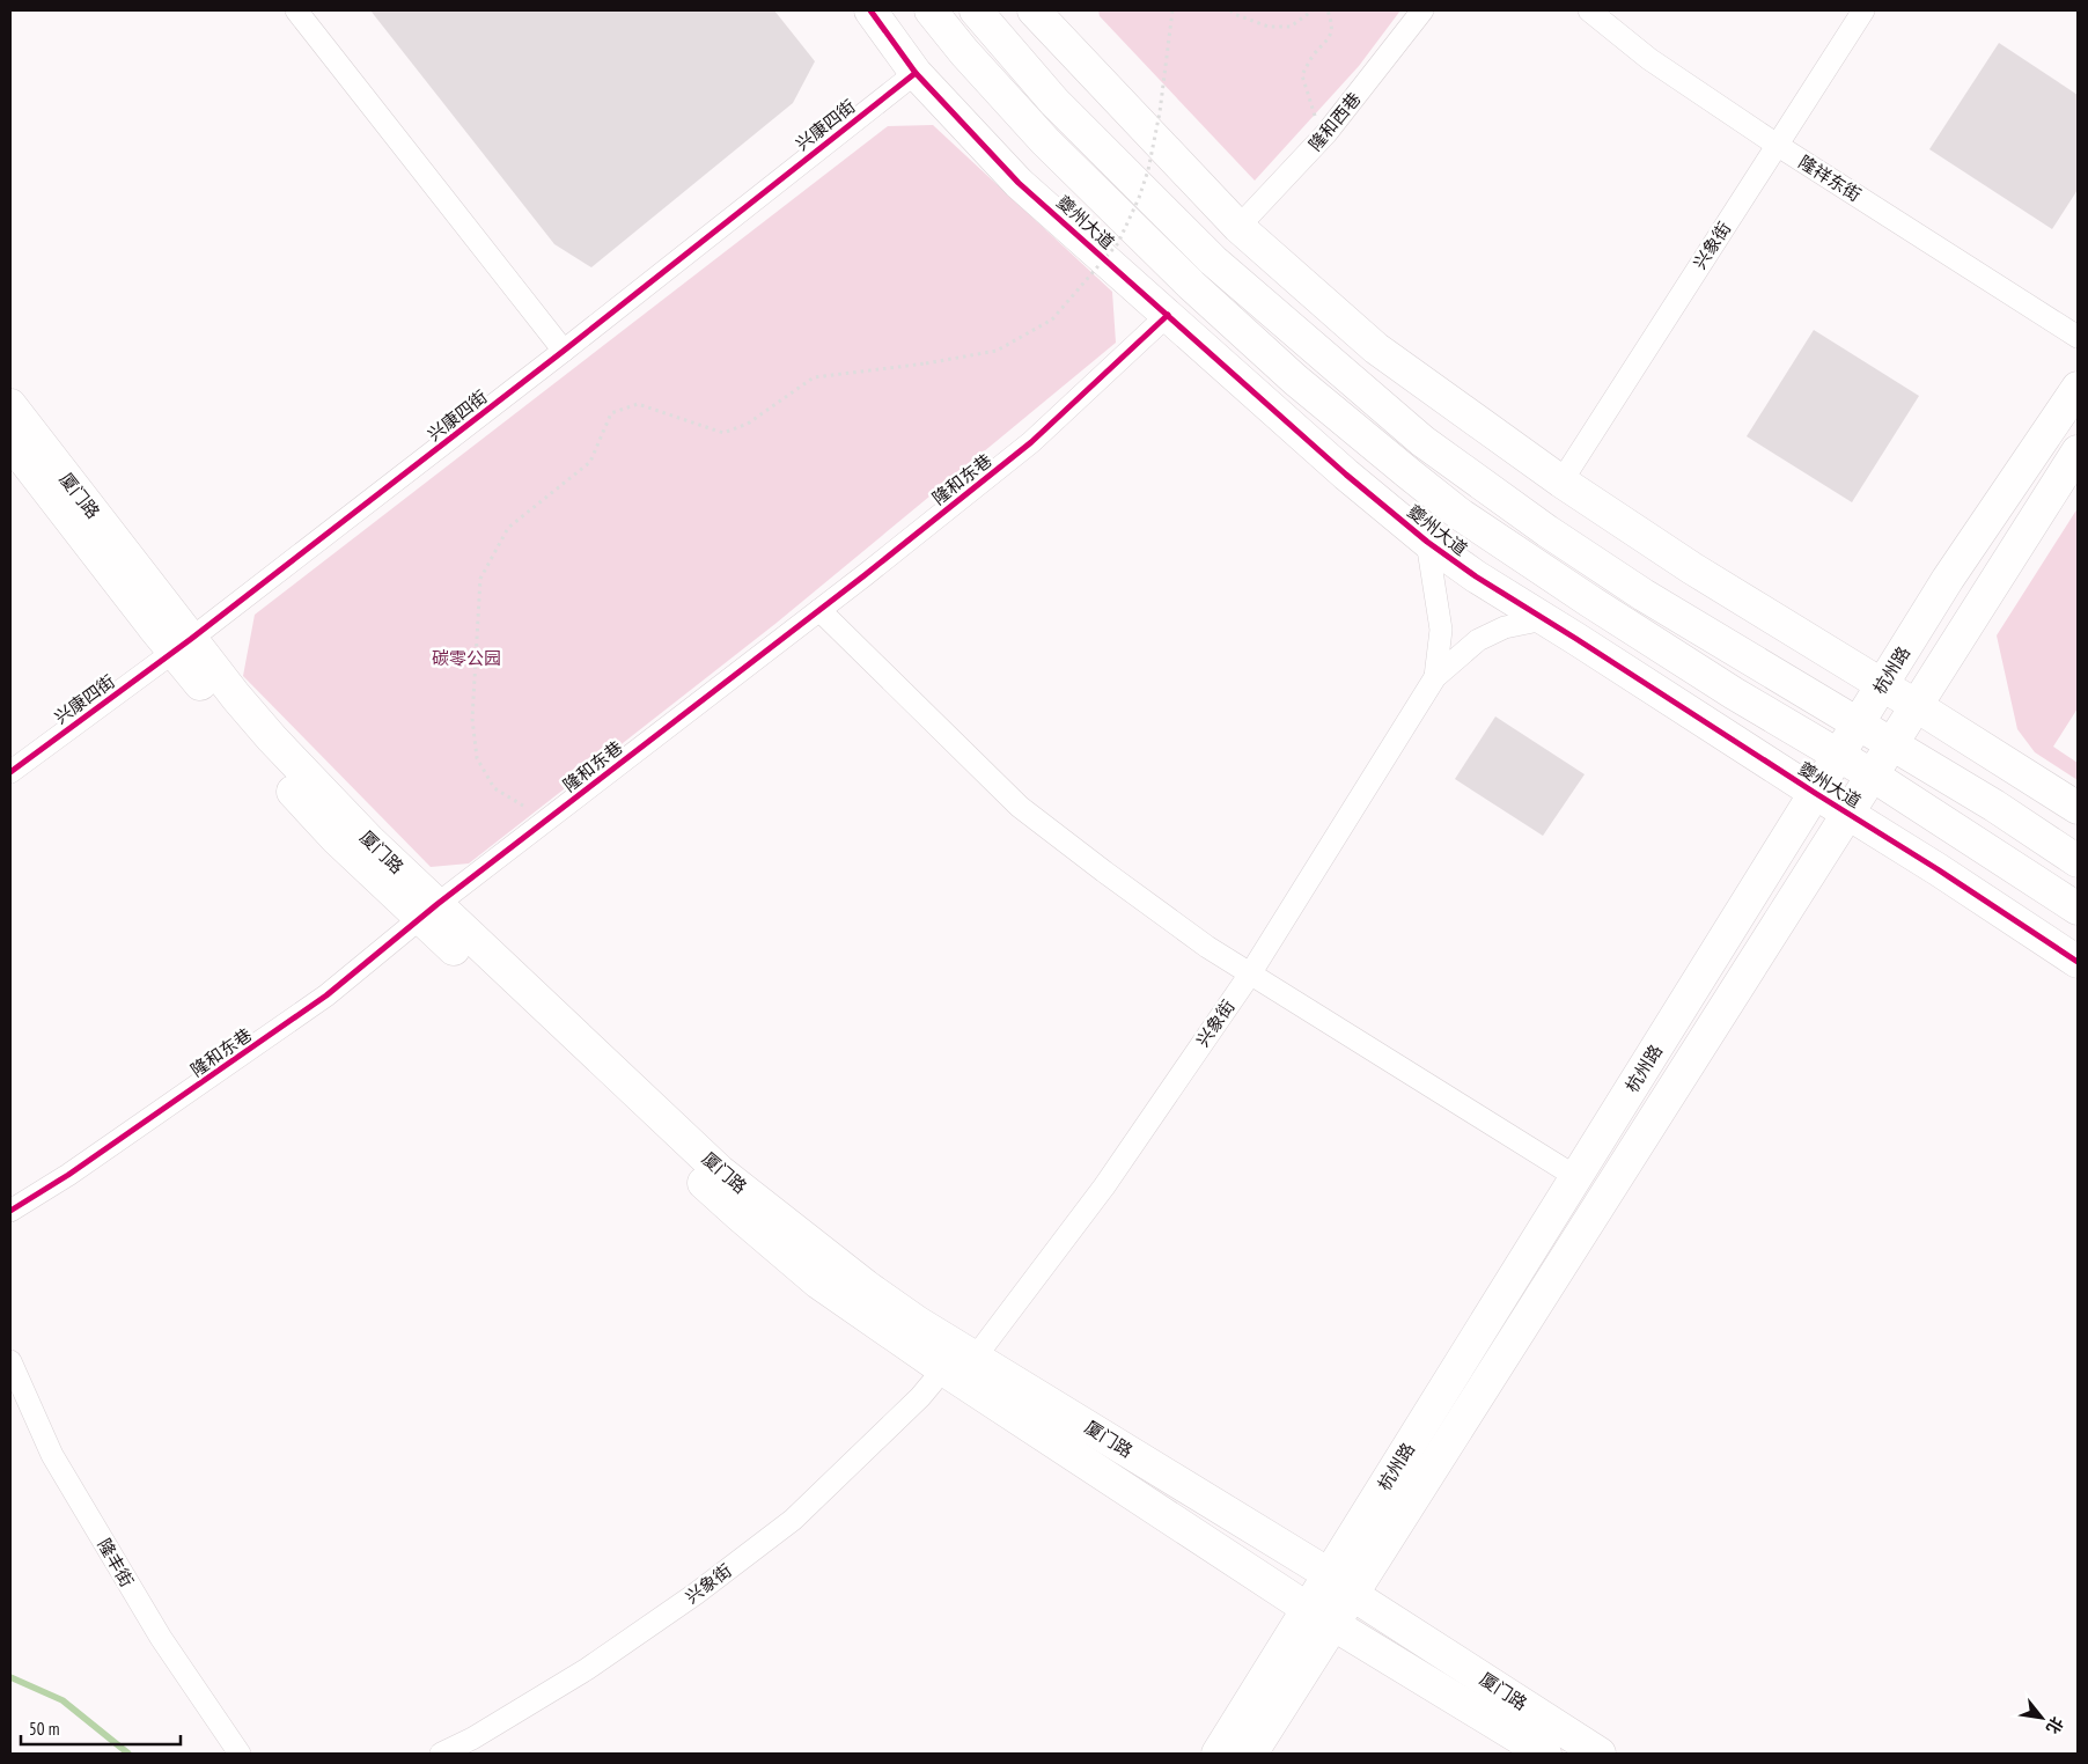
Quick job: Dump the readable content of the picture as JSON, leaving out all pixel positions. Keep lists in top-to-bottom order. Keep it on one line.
{"streets":{"main road":["夔州大道","厦门路","杭州路"],"street":["隆和西巷","兴康四街","隆祥东街","兴象街","隆和东巷","隆丰街"]},"crossings":[["兴康四街","夔州大道"],["兴康四街","厦门路"],["隆祥东街","兴象街"],["夔州大道","兴象街"],["夔州大道","隆和东巷"],["夔州大道","杭州路"],["兴象街","厦门路"],["隆和东巷","厦门路"],["厦门路","杭州路"]],"parks":["碳零公园"],"scale_bar":"50 m","north":"bottom right"}
